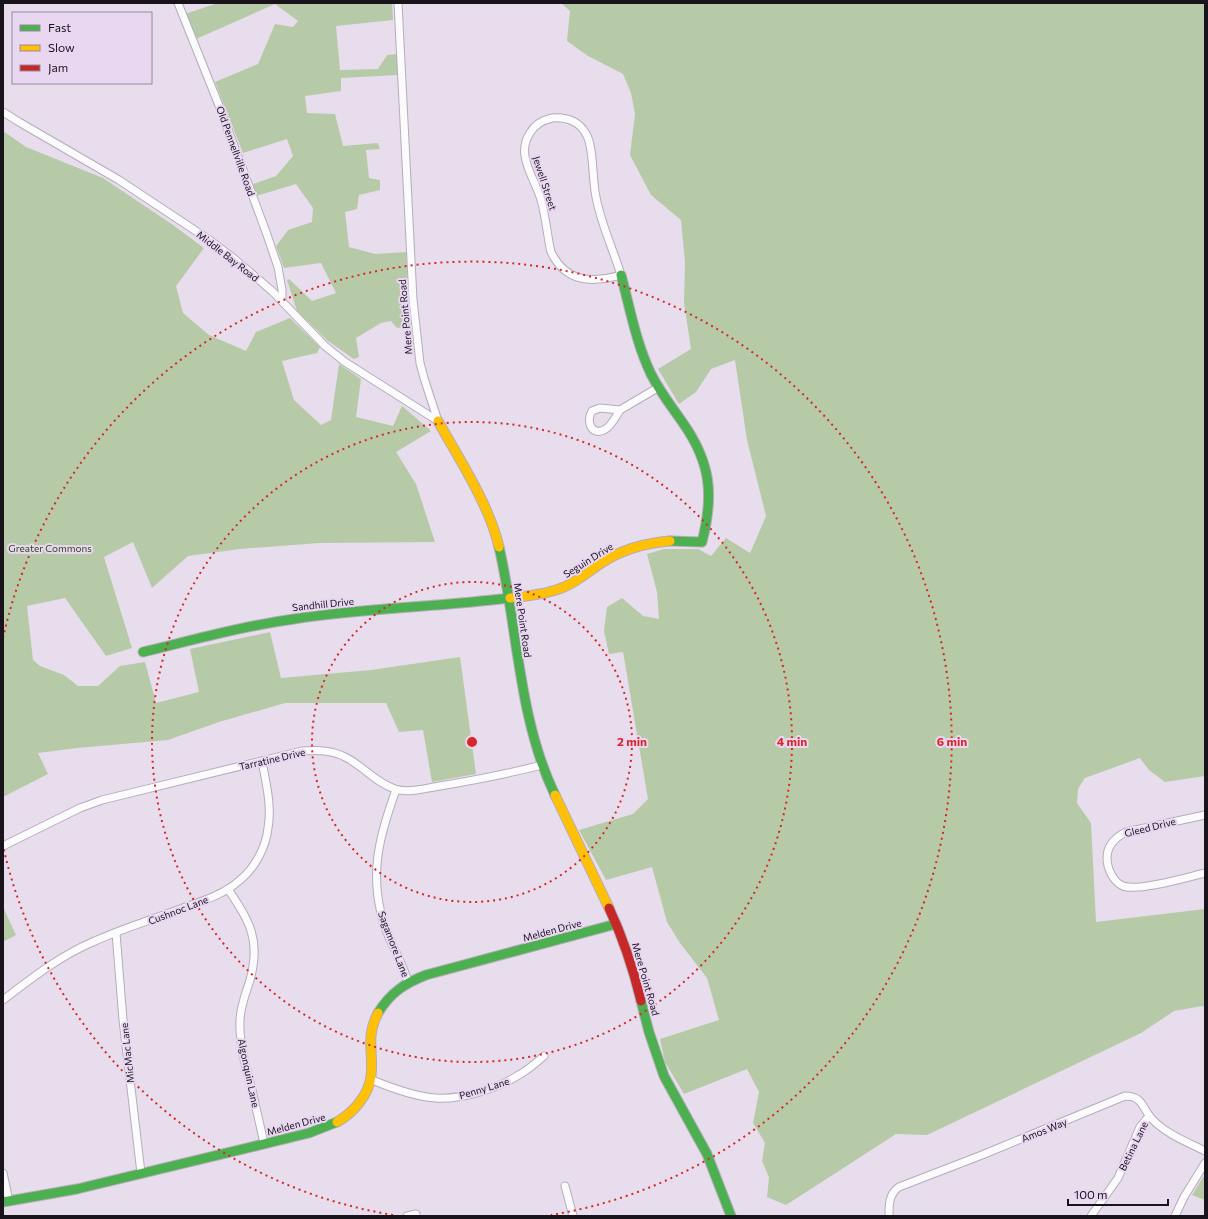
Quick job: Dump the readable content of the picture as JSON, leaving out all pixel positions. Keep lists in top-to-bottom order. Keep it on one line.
{"streets":{"street":["Old Pennellville Road","Jewell Street","Middle Bay Road","Mere Point Road","Seguin Drive","Sandhill Drive","Tarratine Drive","Gleed Drive","Cushnoc Lane","Melden Drive","Sagamore Lane","MicMac Lane","Algonquin Lane","Penny Lane","Amos Way","Betina Lane"]},"crossings":[["Old Pennellville Road","Middle Bay Road"],["Jewell Street","Seguin Drive"],["Middle Bay Road","Mere Point Road"],["Mere Point Road","Seguin Drive"],["Mere Point Road","Sandhill Drive"],["Mere Point Road","Tarratine Drive"],["Mere Point Road","Melden Drive"],["Seguin Drive","Sandhill Drive"],["Tarratine Drive","Cushnoc Lane"],["Tarratine Drive","Sagamore Lane"],["Cushnoc Lane","MicMac Lane"],["Cushnoc Lane","Algonquin Lane"],["Melden Drive","Sagamore Lane"],["Melden Drive","MicMac Lane"],["Melden Drive","Algonquin Lane"],["Melden Drive","Penny Lane"],["Amos Way","Betina Lane"]],"parks":["Greater Commons"],"legend":["Fast","Slow","Jam"],"scale_bar":"100 m","rings":["2 min","4 min","6 min"]}
